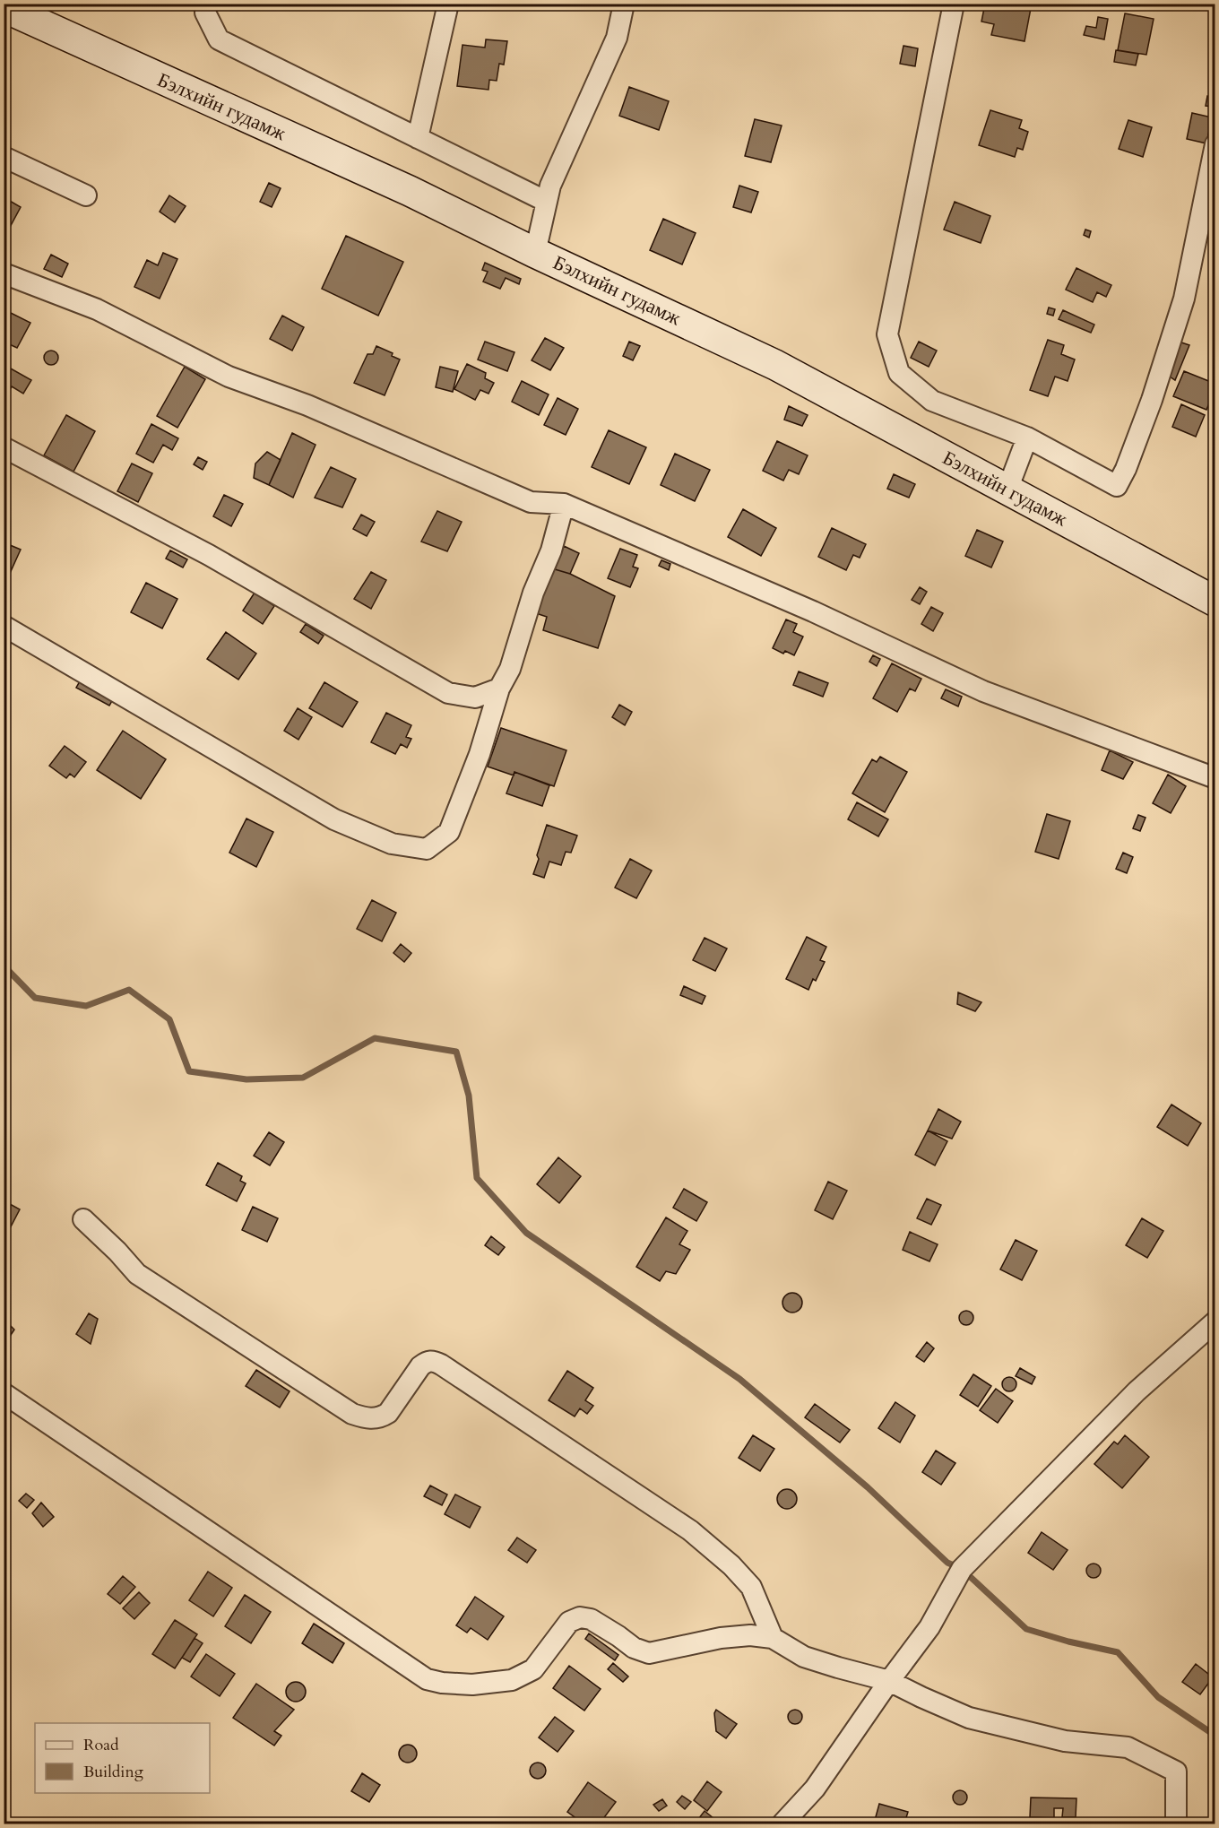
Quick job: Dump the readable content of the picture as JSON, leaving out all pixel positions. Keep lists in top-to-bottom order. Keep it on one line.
{"streets":{"main road":["Бэлхийн гудамж"]},"legend":["Road","Building"]}
